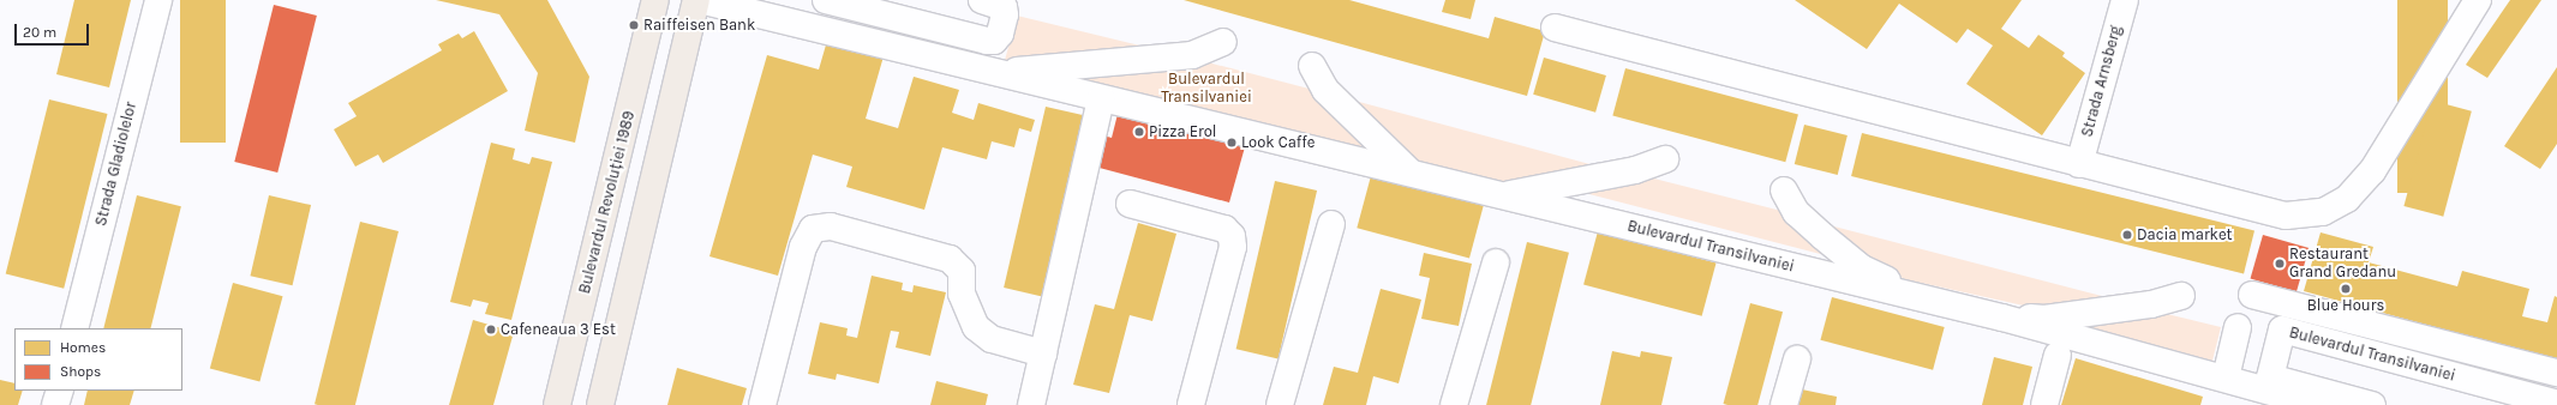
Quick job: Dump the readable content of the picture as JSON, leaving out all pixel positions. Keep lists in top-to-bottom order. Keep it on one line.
{"streets":{"main road":["Bulevardul Revoluției 1989"],"street":["Strada Arnsberg","Strada Gladiolelor","Bulevardul Transilvaniei"]},"parks":["Bulevardul Transilvaniei"],"places":["Raiffeisen Bank","Pizza Erol","Look Caffe","Dacia market","Restaurant Grand Gredanu","Blue Hours","Cafeneaua 3 Est"],"legend":["Homes","Shops"],"scale_bar":"20 m"}
